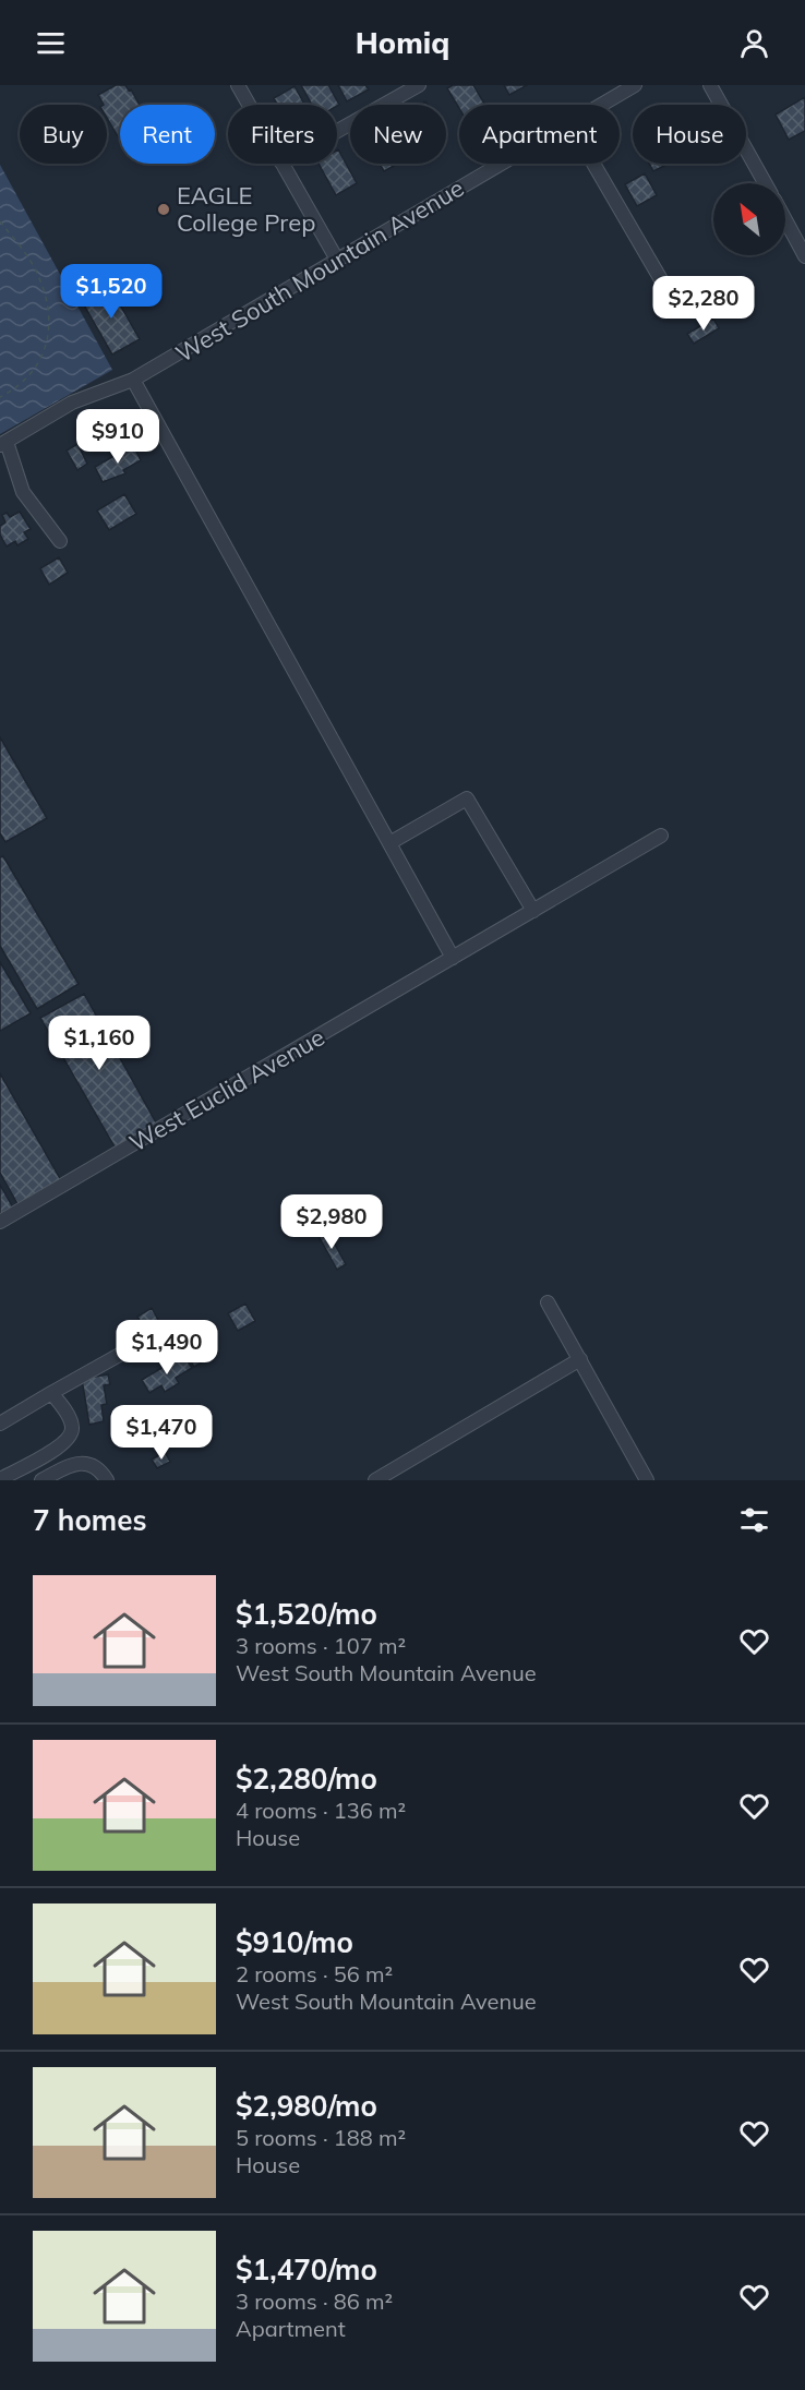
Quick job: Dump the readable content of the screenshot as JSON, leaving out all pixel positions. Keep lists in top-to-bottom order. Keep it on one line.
{"streets":{"street":["West South Mountain Avenue","West Euclid Avenue"]},"places":["EAGLE College Prep"],"north":"top left","page":{"header":"Homiq","chip":["Buy","Rent","Filters","New","Apartment","House"],"price":["$1,520","$2,280","$910","$1,160","$2,980","$1,490","$1,470"],"heading":"7 homes","list":[{"name":"$1,520/mo","note":"3 rooms · 107 m² · West South Mountain Avenue"},{"name":"$2,280/mo","note":"4 rooms · 136 m² · House"},{"name":"$910/mo","note":"2 rooms · 56 m² · West South Mountain Avenue"},{"name":"$2,980/mo","note":"5 rooms · 188 m² · House"},{"name":"$1,470/mo","note":"3 rooms · 86 m² · Apartment"}]}}
